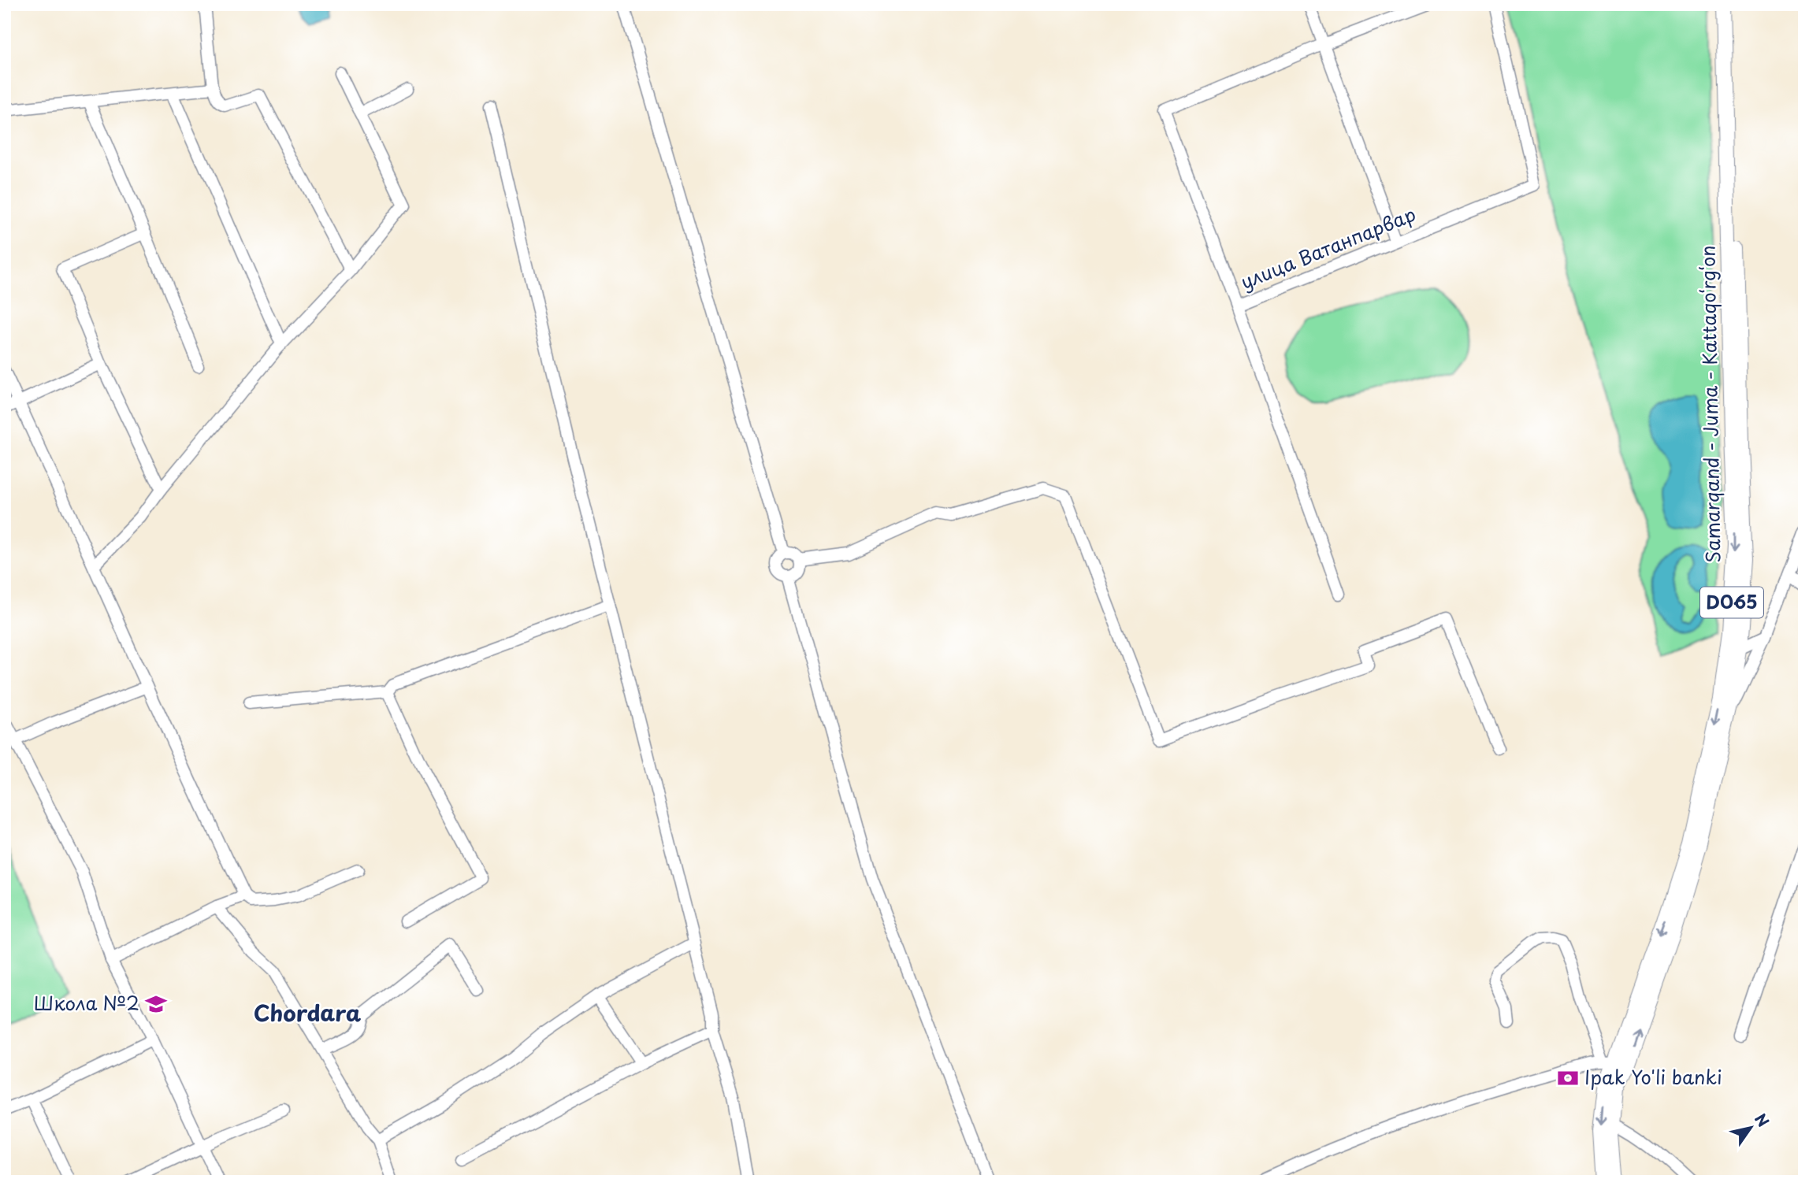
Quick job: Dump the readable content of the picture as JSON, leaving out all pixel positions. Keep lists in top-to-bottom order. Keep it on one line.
{"streets":{"main road":["Samarqand - Juma - Kattaqo‘rg‘on","D065"],"street":["улица Ватанпарвар"]},"districts":["Chordara"],"places":{"school or university":["Школа №2"],"bank":["Ipak Yo'li banki"]},"north":"top right"}
